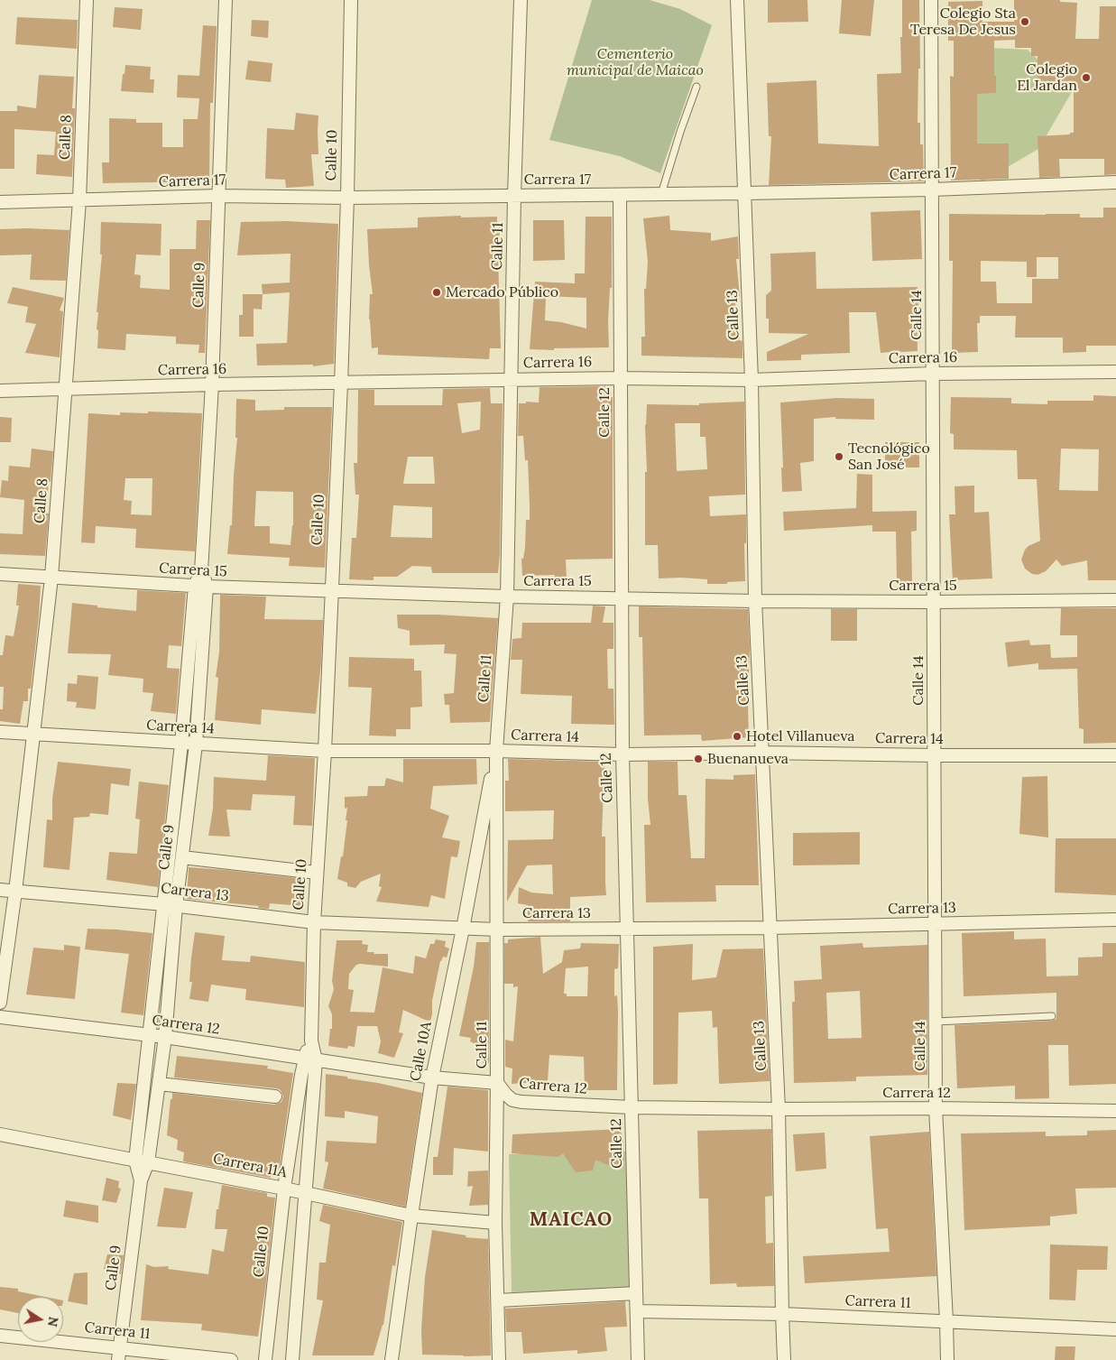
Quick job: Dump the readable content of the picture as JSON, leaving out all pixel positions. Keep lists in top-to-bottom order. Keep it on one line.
{"streets":{"street":["Calle 8","Calle 10","Carrera 17","Calle 11","Calle 9","Calle 13","Calle 14","Carrera 16","Calle 12","Carrera 15","Carrera 14","Carrera 13","Carrera 12","Calle 10A","Carrera 11A","Carrera 11"]},"crossings":[["Calle 8","Carrera 17"],["Calle 8","Carrera 16"],["Calle 8","Carrera 15"],["Calle 8","Carrera 14"],["Calle 8","Carrera 13"],["Calle 10","Carrera 17"],["Calle 10","Carrera 16"],["Calle 10","Carrera 15"],["Calle 10","Carrera 14"],["Calle 10","Carrera 13"],["Calle 10","Carrera 12"],["Calle 10","Carrera 11A"],["Carrera 17","Calle 11"],["Carrera 17","Calle 9"],["Carrera 17","Calle 13"],["Carrera 17","Calle 14"],["Carrera 17","Calle 12"],["Calle 11","Carrera 16"],["Calle 11","Carrera 15"],["Calle 11","Carrera 14"],["Calle 11","Carrera 13"],["Calle 11","Carrera 12"],["Calle 11","Calle 10A"],["Calle 11","Carrera 11A"],["Calle 9","Carrera 16"],["Calle 9","Carrera 15"],["Calle 9","Carrera 14"],["Calle 9","Carrera 13"],["Calle 9","Carrera 12"],["Calle 9","Carrera 11A"],["Calle 9","Carrera 11"],["Calle 13","Carrera 16"],["Calle 13","Carrera 15"],["Calle 13","Carrera 14"],["Calle 13","Carrera 13"],["Calle 13","Carrera 12"],["Calle 13","Carrera 11"],["Calle 14","Carrera 16"],["Calle 14","Carrera 15"],["Calle 14","Carrera 14"],["Calle 14","Carrera 13"],["Calle 14","Carrera 12"],["Calle 14","Carrera 11"],["Carrera 16","Calle 12"],["Calle 12","Carrera 15"],["Calle 12","Carrera 14"],["Calle 12","Carrera 13"],["Calle 12","Carrera 12"],["Calle 12","Carrera 11"],["Carrera 14","Calle 10A"],["Carrera 13","Calle 10A"],["Carrera 12","Calle 10A"],["Calle 10A","Carrera 11A"]],"districts":["MAICAO"],"parks":["Cementerio municipal de Maicao"],"places":["Colegio Sta Teresa De Jesus","Colegio El Jardan","Mercado Público","Tecnológico San José","Hotel Villanueva","Buenanueva"],"north":"right"}
